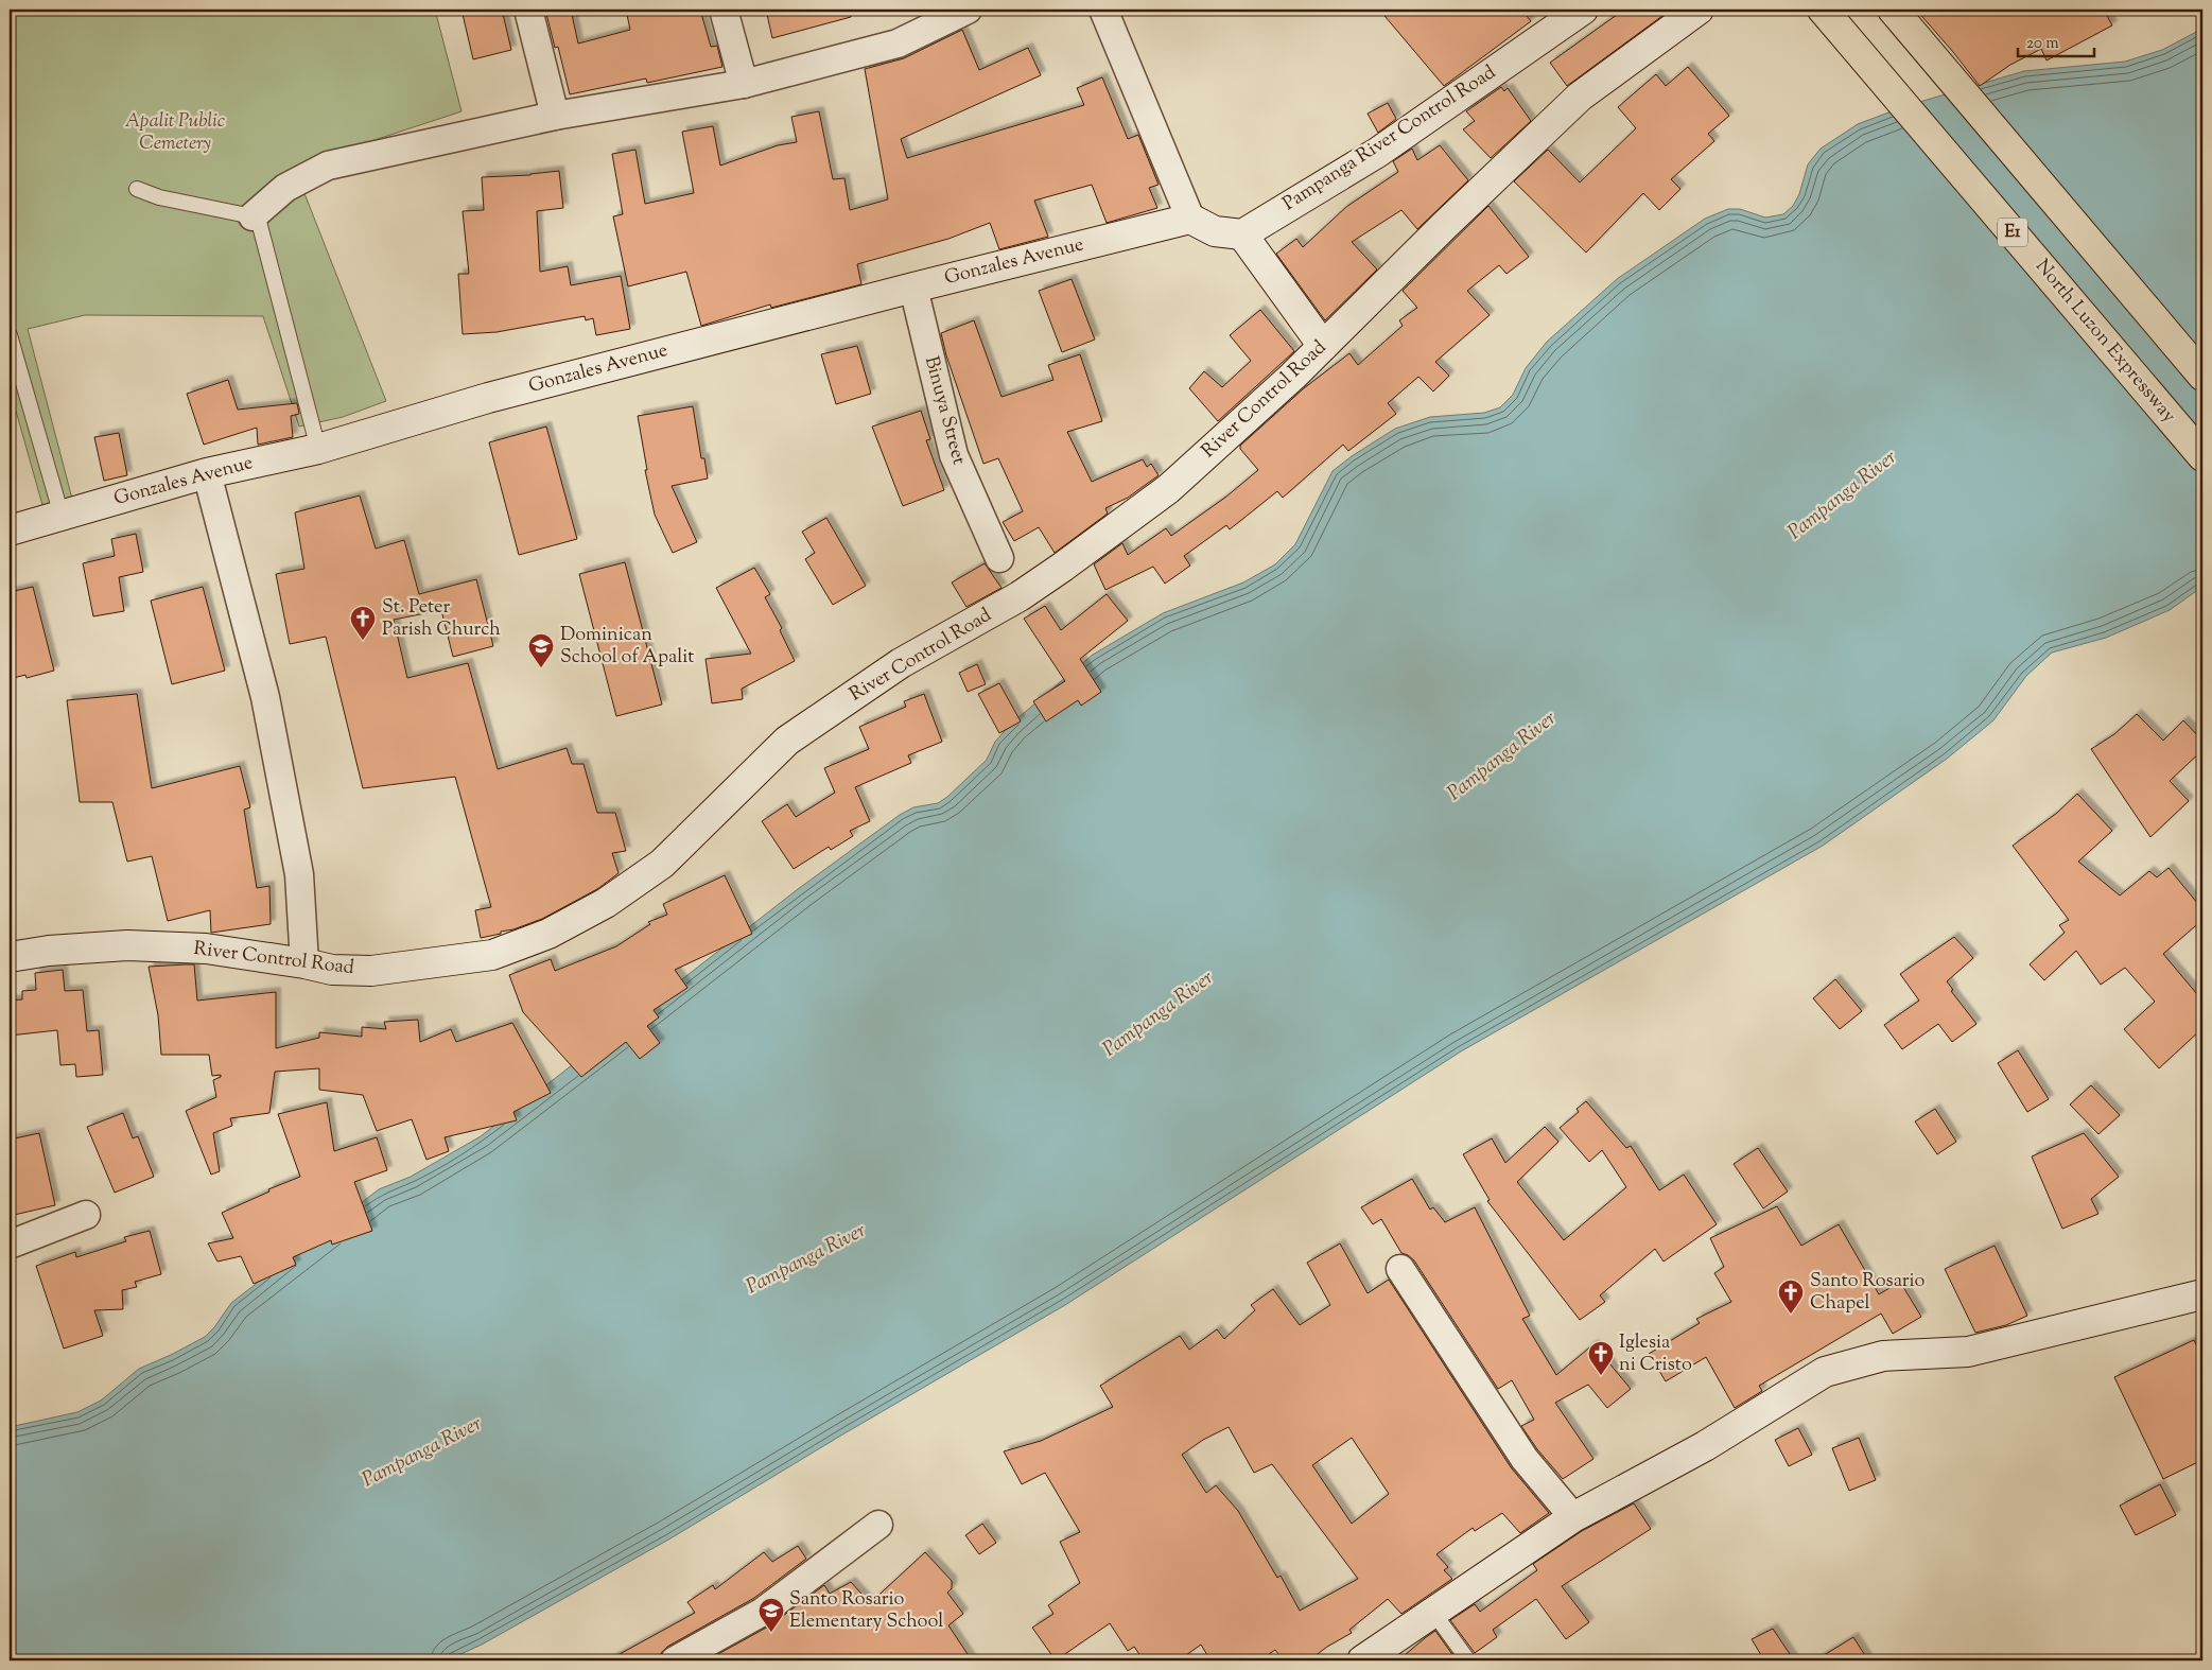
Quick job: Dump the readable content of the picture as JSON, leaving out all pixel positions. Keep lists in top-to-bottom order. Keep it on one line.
{"streets":{"highway":["E1","North Luzon Expressway"],"street":["Pampanga River Control Road","Gonzales Avenue","River Control Road","Binuya Street"]},"crossings":[["Gonzales Avenue","Binuya Street"]],"water":["Pampanga River"],"parks":["Apalit Public Cemetery"],"places":{"church":["St. Peter Parish Church","Santo Rosario Chapel","Iglesia ni Cristo"],"school or university":["Dominican School of Apalit","Santo Rosario Elementary School"]},"scale_bar":"20 m"}
